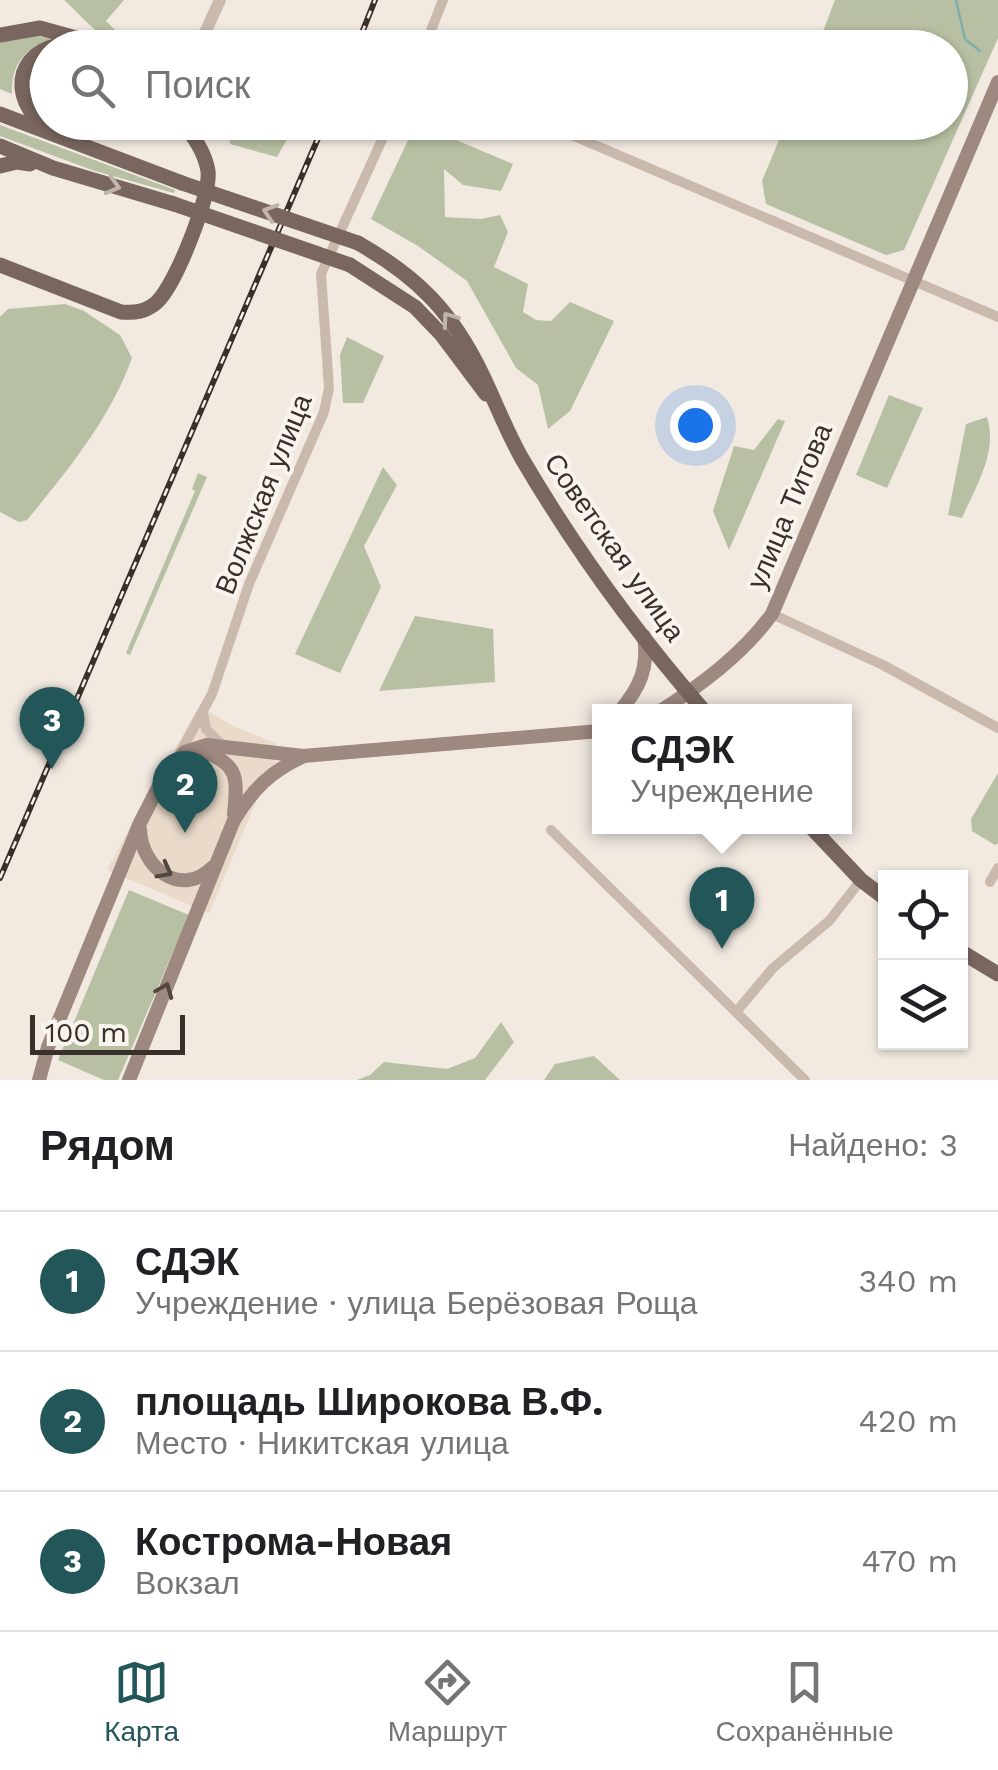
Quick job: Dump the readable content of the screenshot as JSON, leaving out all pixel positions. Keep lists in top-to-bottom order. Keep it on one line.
{"streets":{"main road":["улица Титова","Советская улица"],"street":["Волжская улица"]},"crossings":[["улица Титова","Советская улица"]],"scale_bar":"100 m","page":{"search":"Поиск","pins":["3","2","1"],"popup":["СДЭК","Учреждение"],"scale":"100 m","heading":["Рядом","Найдено: 3"],"list":[{"mark":"1","name":"СДЭК","note":"Учреждение · улица Берёзовая Роща","value":"340 m"},{"mark":"2","name":"площадь Широкова В.Ф.","note":"Место · Никитская улица","value":"420 m"},{"mark":"3","name":"Кострома-Новая","note":"Вокзал","value":"470 m"}],"nav":["Карта","Маршрут","Сохранённые"]}}
